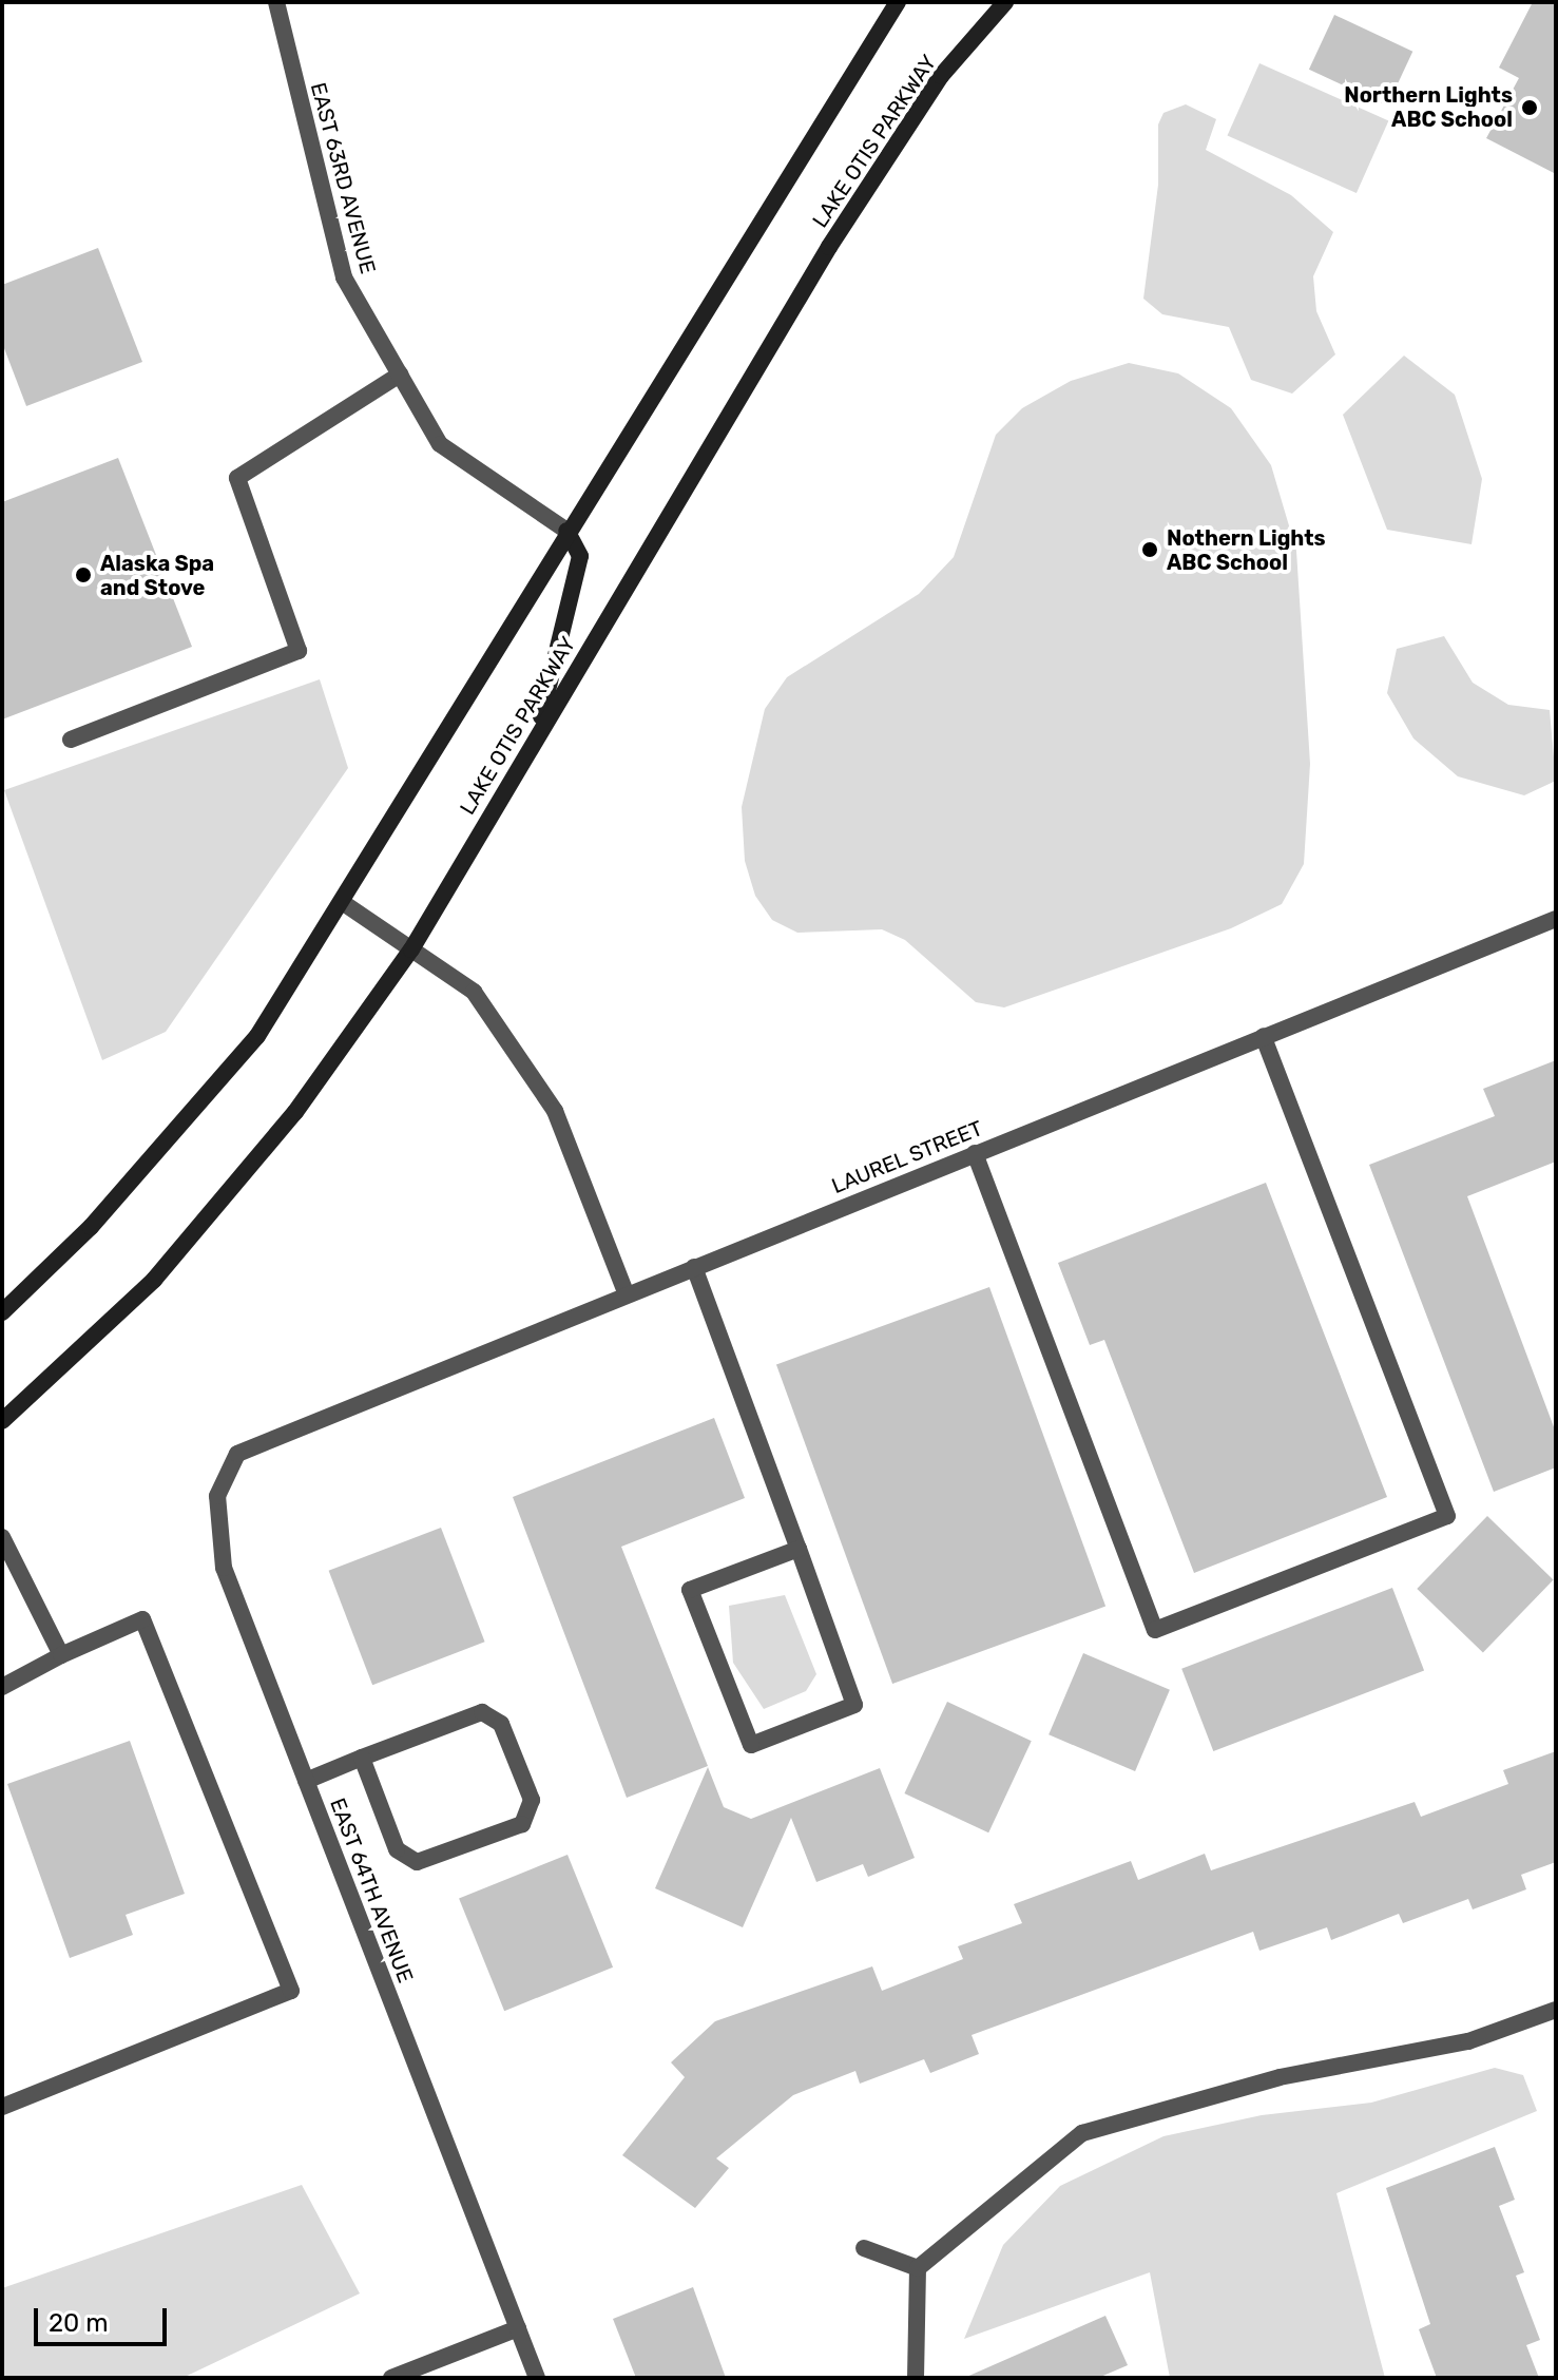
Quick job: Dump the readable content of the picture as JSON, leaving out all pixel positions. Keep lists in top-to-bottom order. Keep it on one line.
{"streets":{"main road":["LAKE OTIS PARKWAY"],"street":["EAST 63RD AVENUE","LAUREL STREET","EAST 64TH AVENUE"]},"crossings":[["LAUREL STREET","EAST 64TH AVENUE"]],"places":["Northern Lights ABC School","Nothern Lights ABC School","Alaska Spa and Stove"],"scale_bar":"20 m"}
